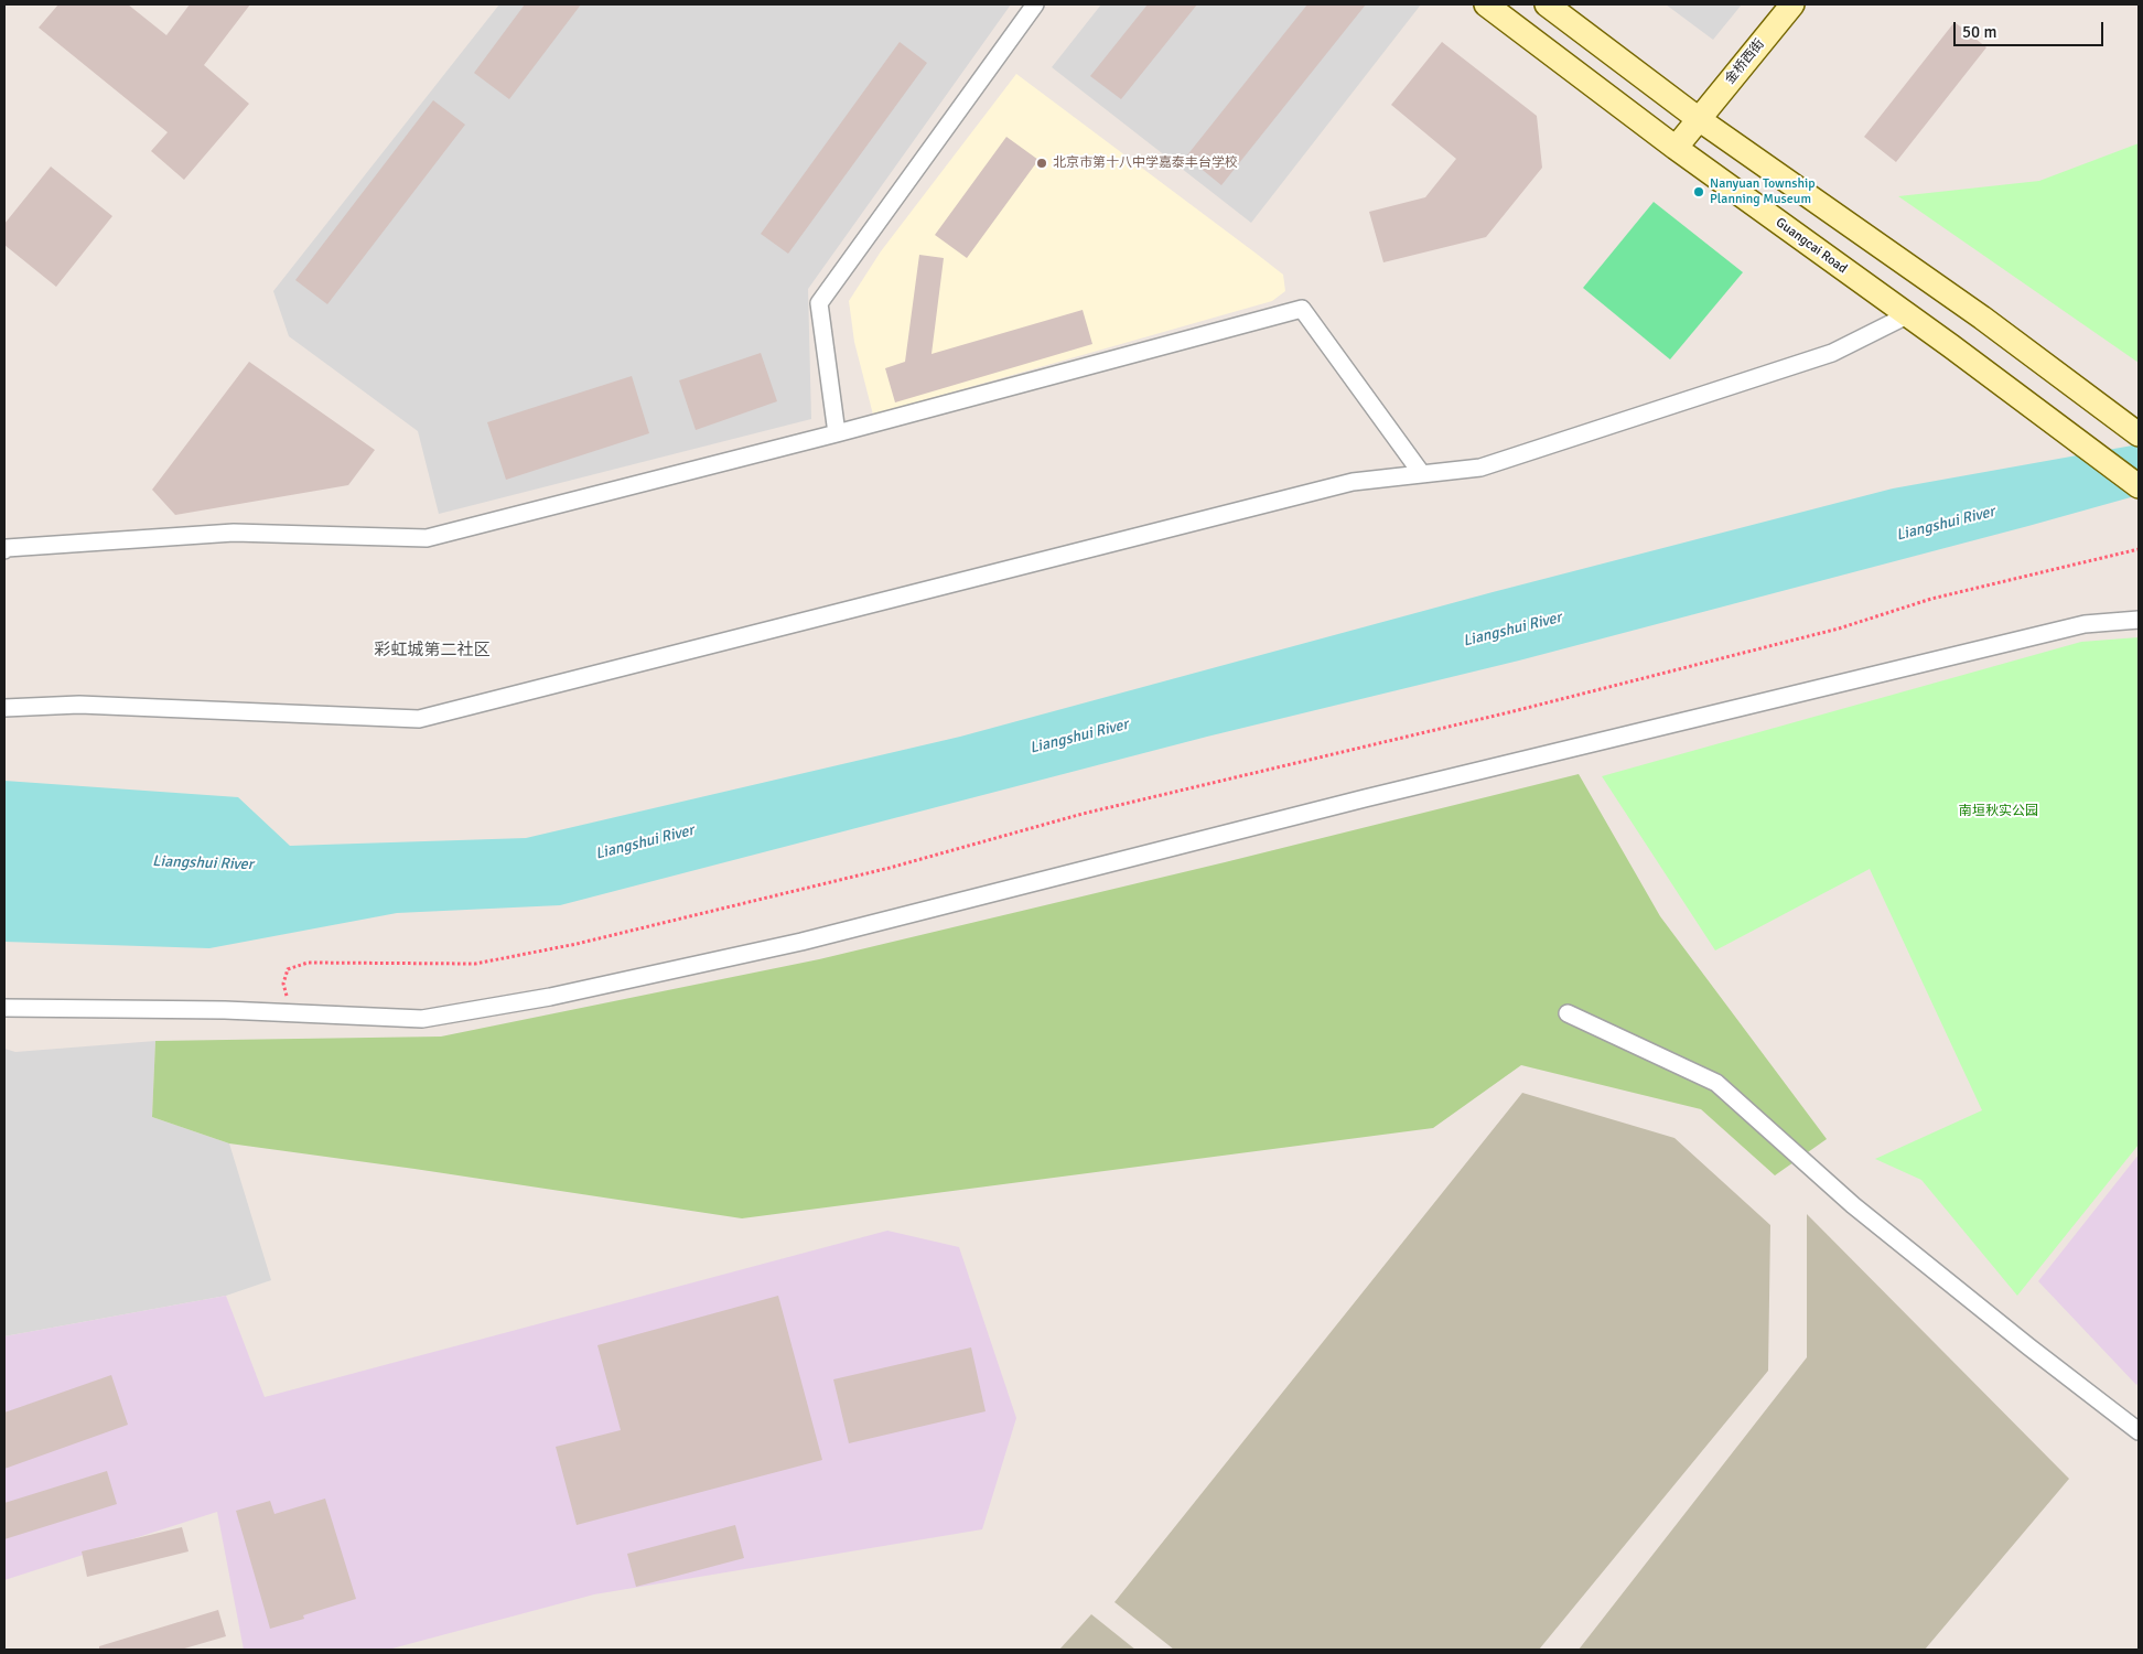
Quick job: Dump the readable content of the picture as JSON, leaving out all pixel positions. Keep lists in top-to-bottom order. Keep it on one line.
{"streets":{"main road":["金桥西街","Guangcai Road"]},"crossings":[["金桥西街","Guangcai Road"]],"districts":["彩虹城第二社区"],"water":["Liangshui River"],"parks":["南垣秋实公园"],"places":["北京市第十八中学嘉泰丰台学校","Nanyuan Township Planning Museum"],"scale_bar":"50 m"}
